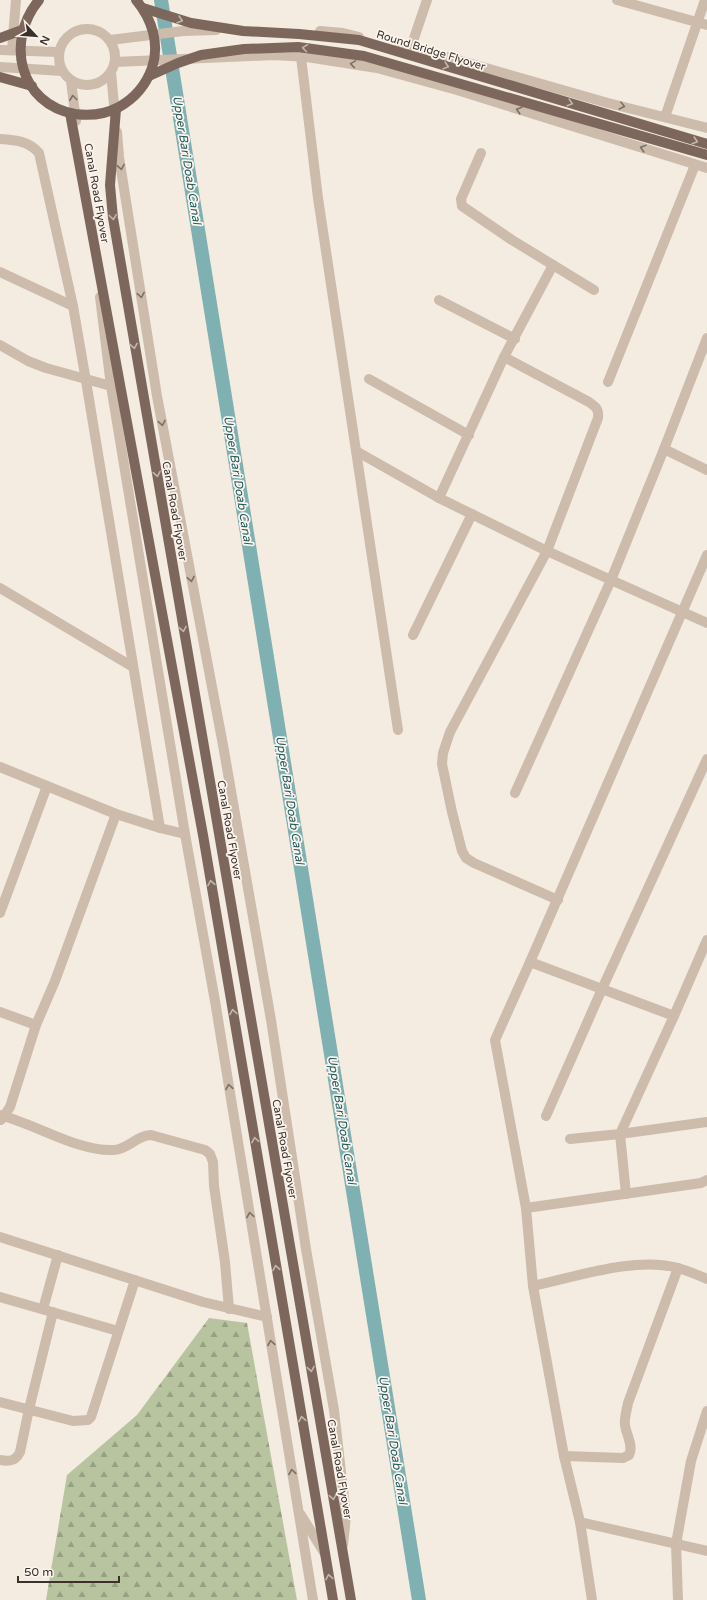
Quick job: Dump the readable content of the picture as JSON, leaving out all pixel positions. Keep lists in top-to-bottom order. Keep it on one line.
{"streets":{"main road":["Round Bridge Flyover","Canal Road Flyover"]},"water":["Upper Bari Doab Canal"],"scale_bar":"50 m","north":"bottom right"}
